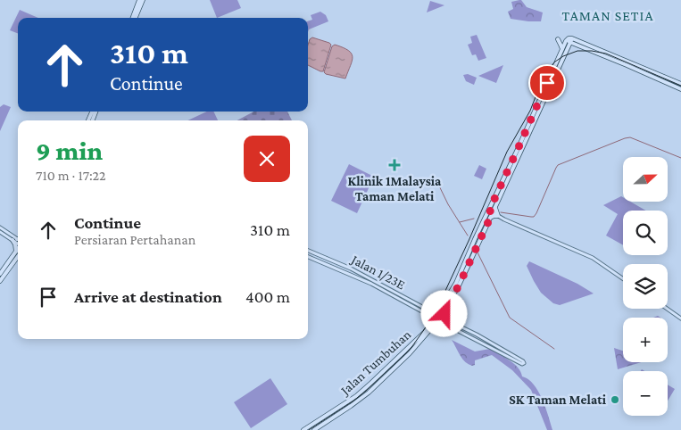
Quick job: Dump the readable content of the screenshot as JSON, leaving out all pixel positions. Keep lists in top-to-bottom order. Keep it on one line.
{"streets":{"main road":["Jalan Tumbuhan"],"street":["Jalan 1/23E"]},"crossings":[["Jalan 1/23E","Jalan Tumbuhan"]],"districts":["TAMAN SETIA"],"places":{"health":["Klinik 1Malaysia Taman Melati"],"other":["SK Taman Melati"]},"north":"right","page":{"turn":["310 m","Continue"],"heading":["9 min","710 m · 17:22"],"map_buttons":["+","−"],"list":[{"name":"Continue","note":"Persiaran Pertahanan","value":"310 m"},{"name":"Arrive at destination","value":"400 m"}]}}
